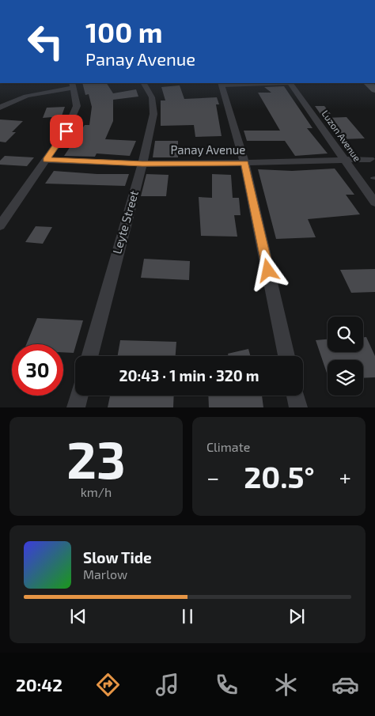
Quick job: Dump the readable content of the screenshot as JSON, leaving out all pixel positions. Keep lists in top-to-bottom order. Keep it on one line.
{"streets":{"street":["Luzon Avenue","Panay Avenue","Leyte Street"]},"crossings":[["Luzon Avenue","Panay Avenue"],["Panay Avenue","Leyte Street"]],"page":{"turn":["100 m","Panay Avenue"],"limit":"30","trip":"20:43 · 1 min · 320 m","tile":[["23","km/h"],"Climate"],"heat":["−","20.5°","+"],"song":["Slow Tide","Marlow"],"tabs":"20:42"}}
